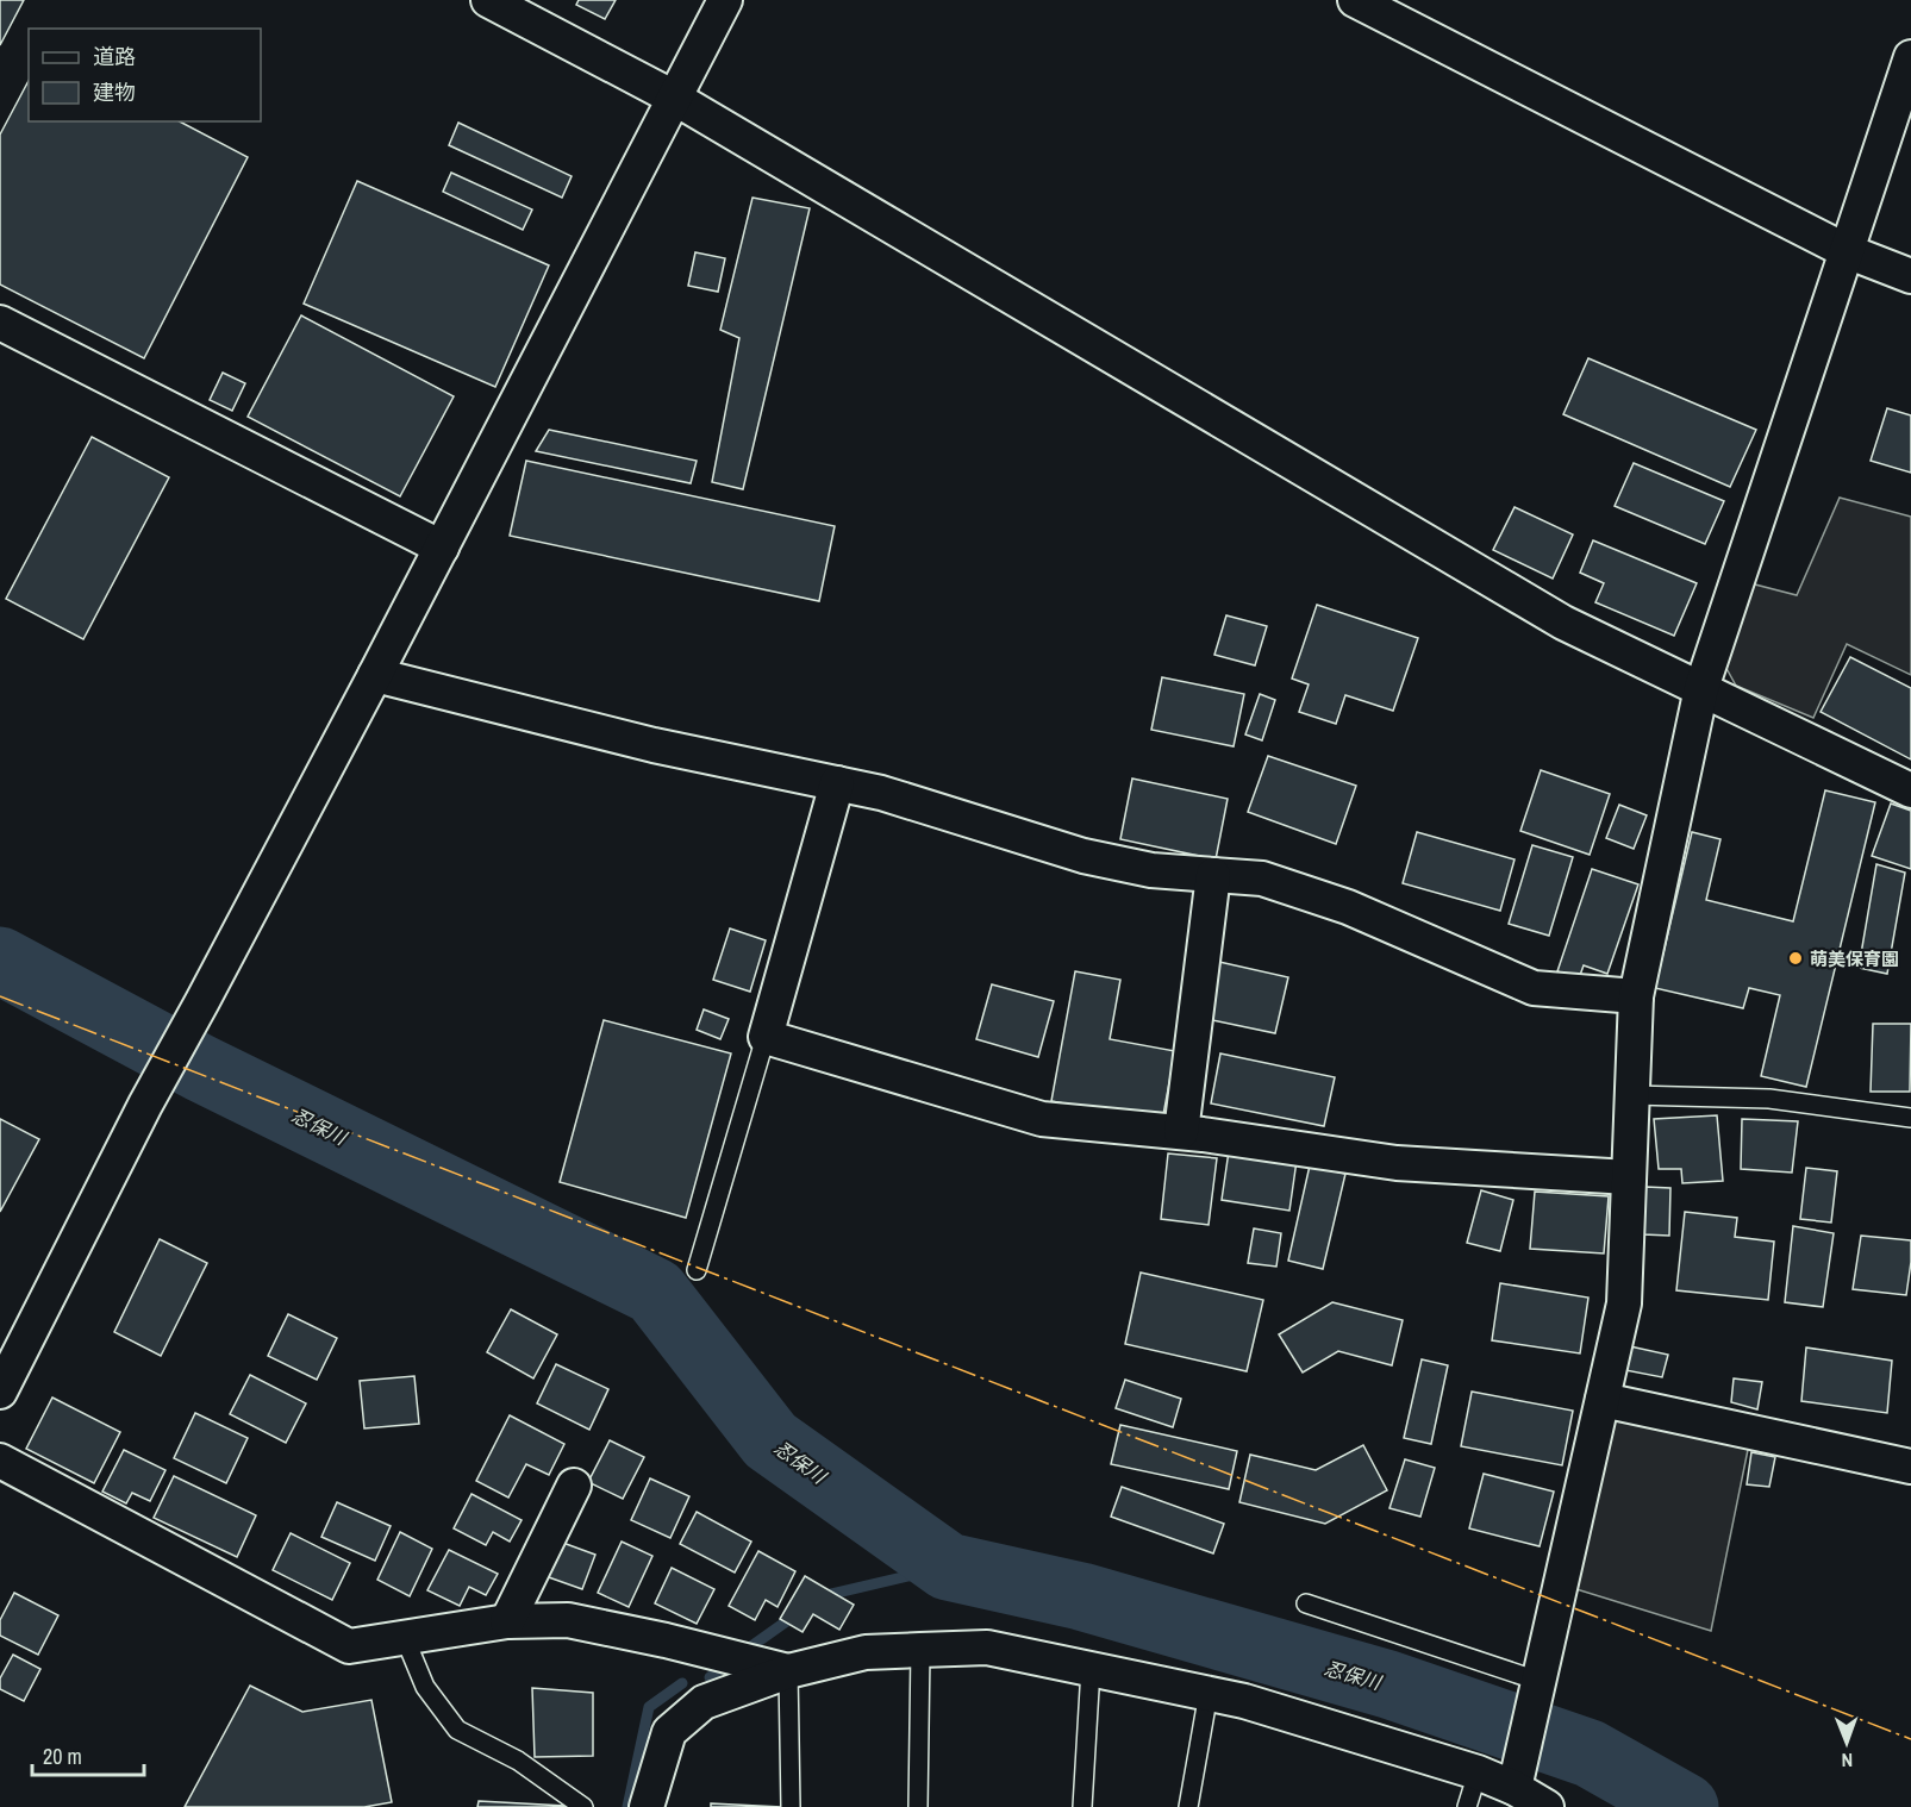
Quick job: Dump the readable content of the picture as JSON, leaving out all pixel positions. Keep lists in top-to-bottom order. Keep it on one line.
{"water":["忍保川"],"places":["萌美保育園"],"legend":["道路","建物"],"scale_bar":"20 m","north":"bottom"}
